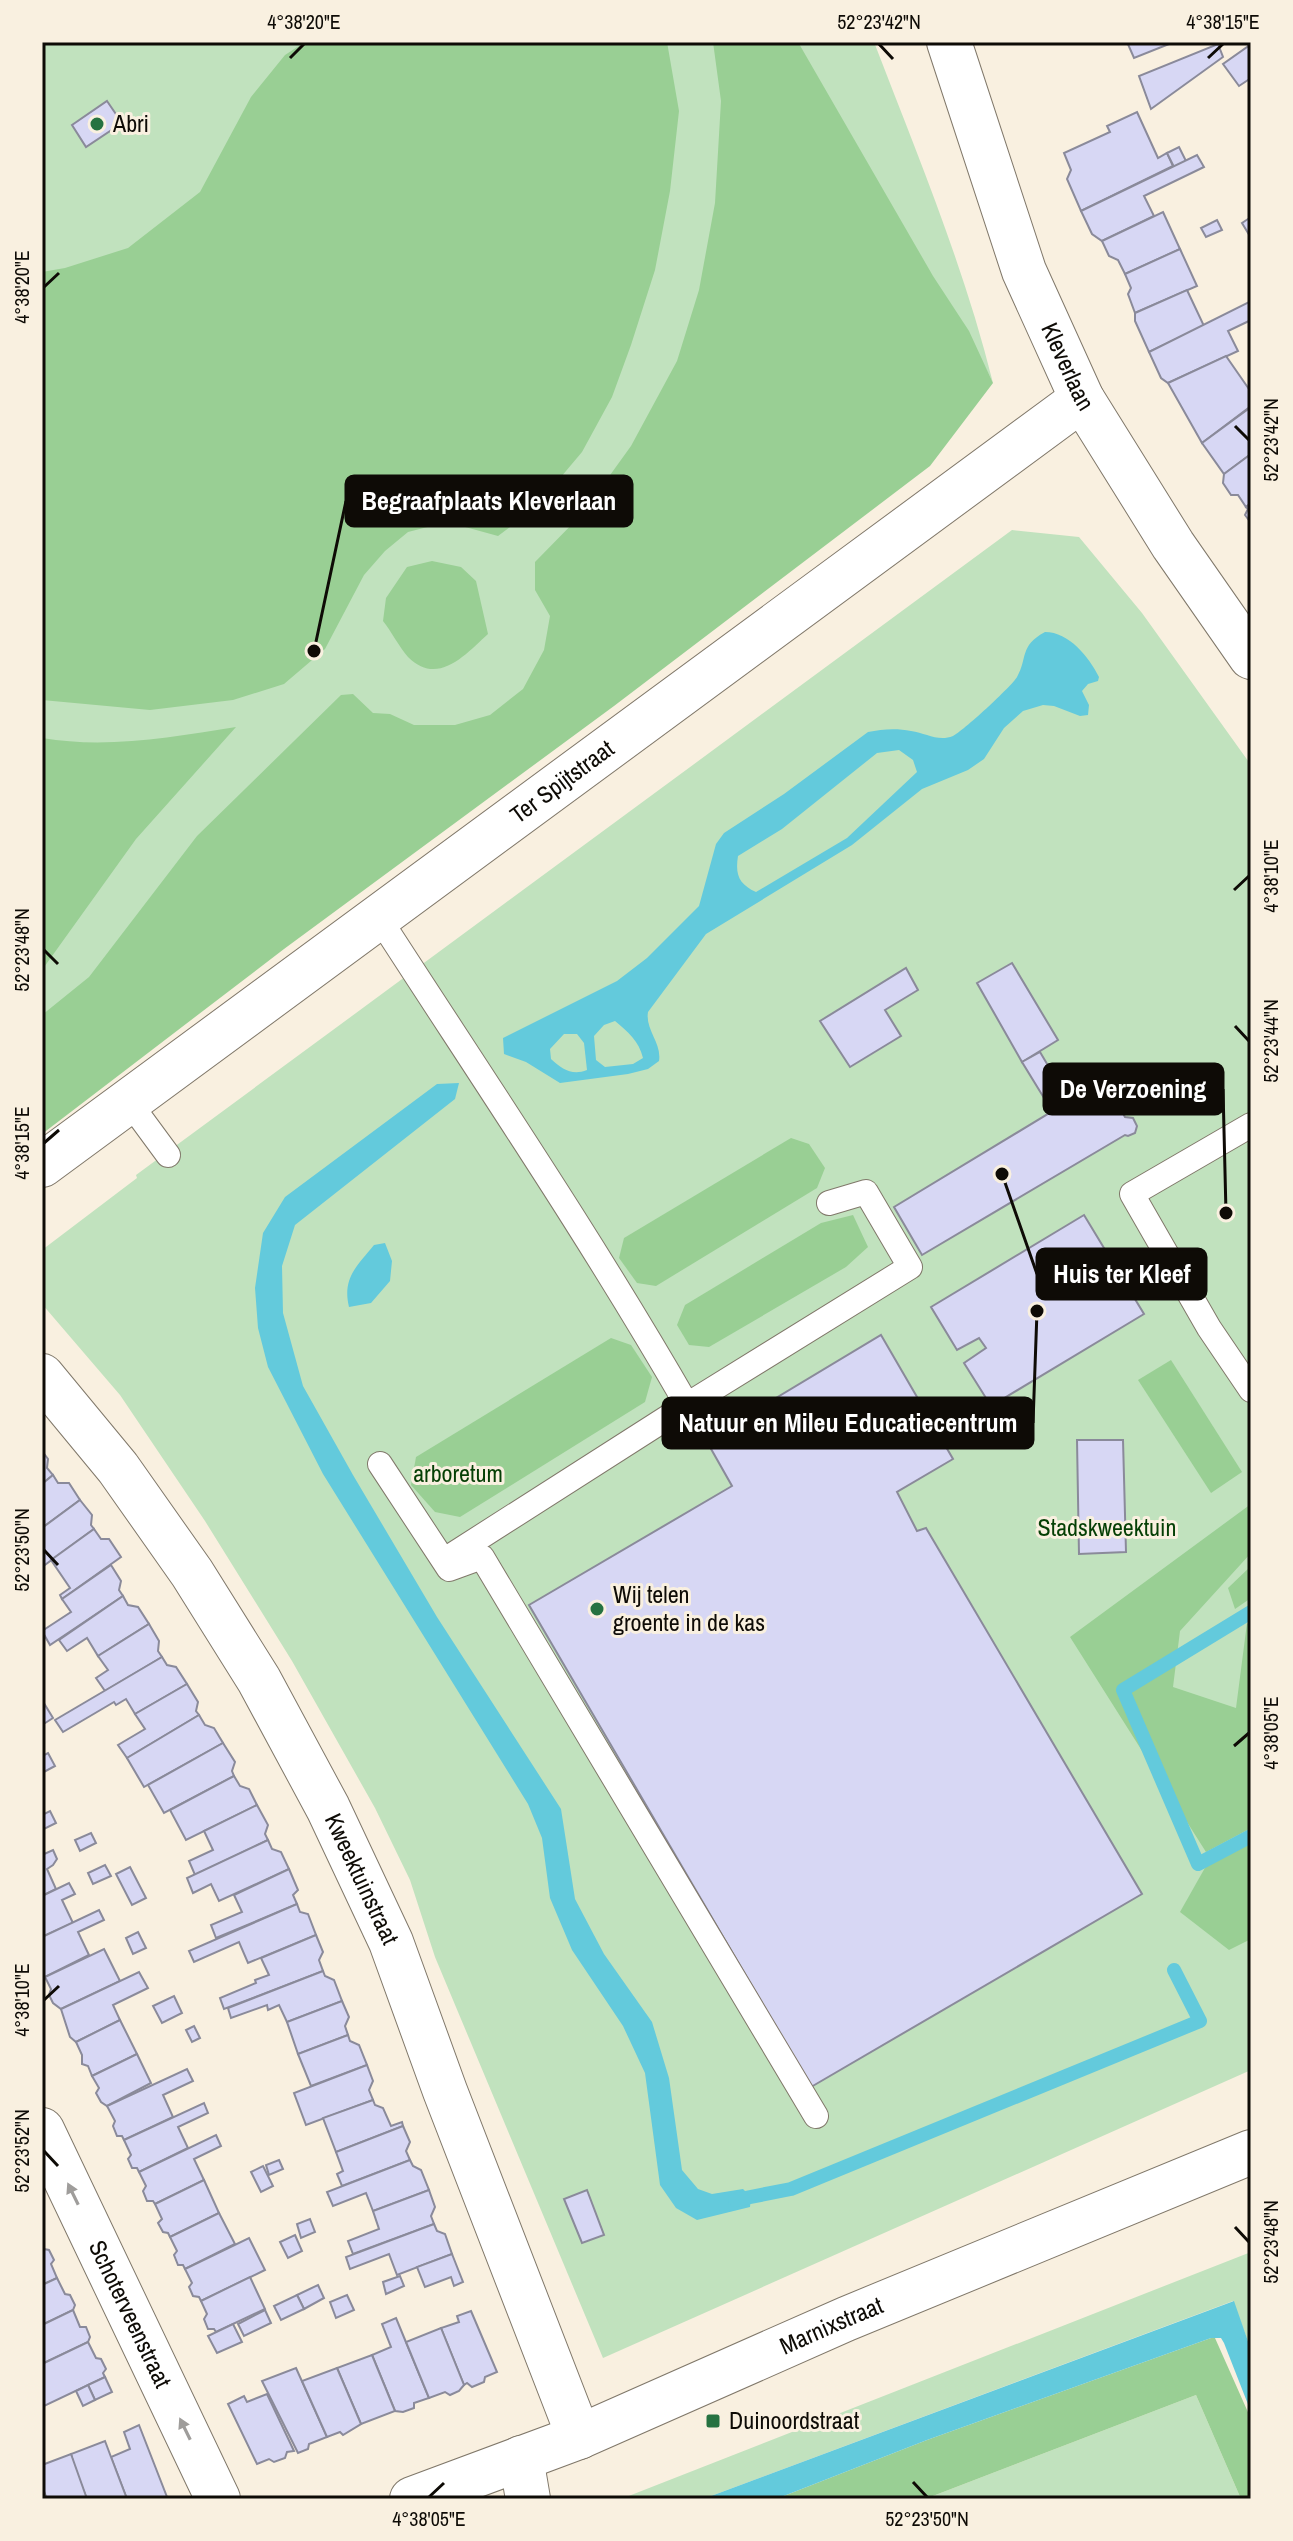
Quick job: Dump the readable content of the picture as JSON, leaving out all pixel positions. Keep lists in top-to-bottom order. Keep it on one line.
{"streets":{"street":["Kleverlaan","Ter Spijtstraat","Kweektuinstraat","Schoterveenstraat","Marnixstraat"]},"crossings":[["Kleverlaan","Ter Spijtstraat"],["Kweektuinstraat","Marnixstraat"]],"one_way":["Schoterveenstraat"],"parks":["arboretum","Stadskweektuin"],"places":{"other":["Abri","Begraafplaats Kleverlaan","Huis ter Kleef","De Verzoening","Natuur en Mileu Educatiecentrum","Wij telen groente in de kas"],"transit":["Duinoordstraat"]},"coordinates":["4°38'20\"E","52°23'42\"N","4°38'15\"E","4°38'10\"E","52°23'48\"N","52°23'44\"N","52°23'50\"N","4°38'05\"E","52°23'52\"N"]}
